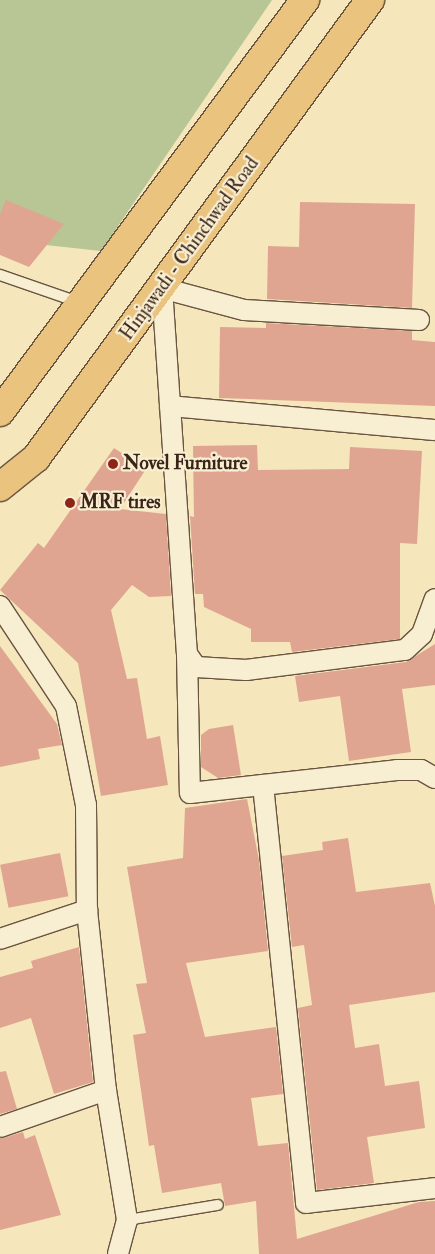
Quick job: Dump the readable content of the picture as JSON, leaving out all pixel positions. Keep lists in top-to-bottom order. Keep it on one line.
{"streets":{"main road":["Hinjawadi - Chinchwad Road"]},"places":["Novel Furniture","MRF tires"]}
